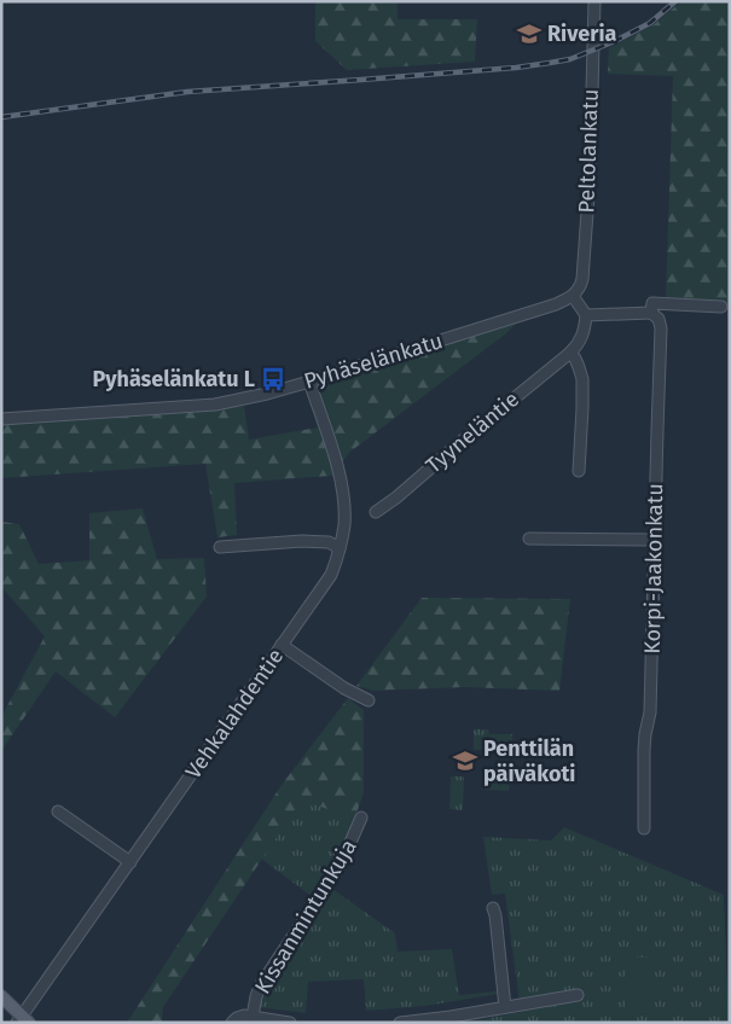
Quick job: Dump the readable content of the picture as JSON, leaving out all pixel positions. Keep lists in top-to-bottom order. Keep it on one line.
{"streets":{"street":["Peltolankatu","Pyhäselänkatu","Tyyneläntie","Korpi-Jaakonkatu","Vehkalahdentie","Kissanmintunkuja"]},"crossings":[["Peltolankatu","Pyhäselänkatu"],["Pyhäselänkatu","Vehkalahdentie"]],"places":{"school or university":["Riveria","Penttilän päiväkoti"],"bus stop":["Pyhäselänkatu L"]}}
